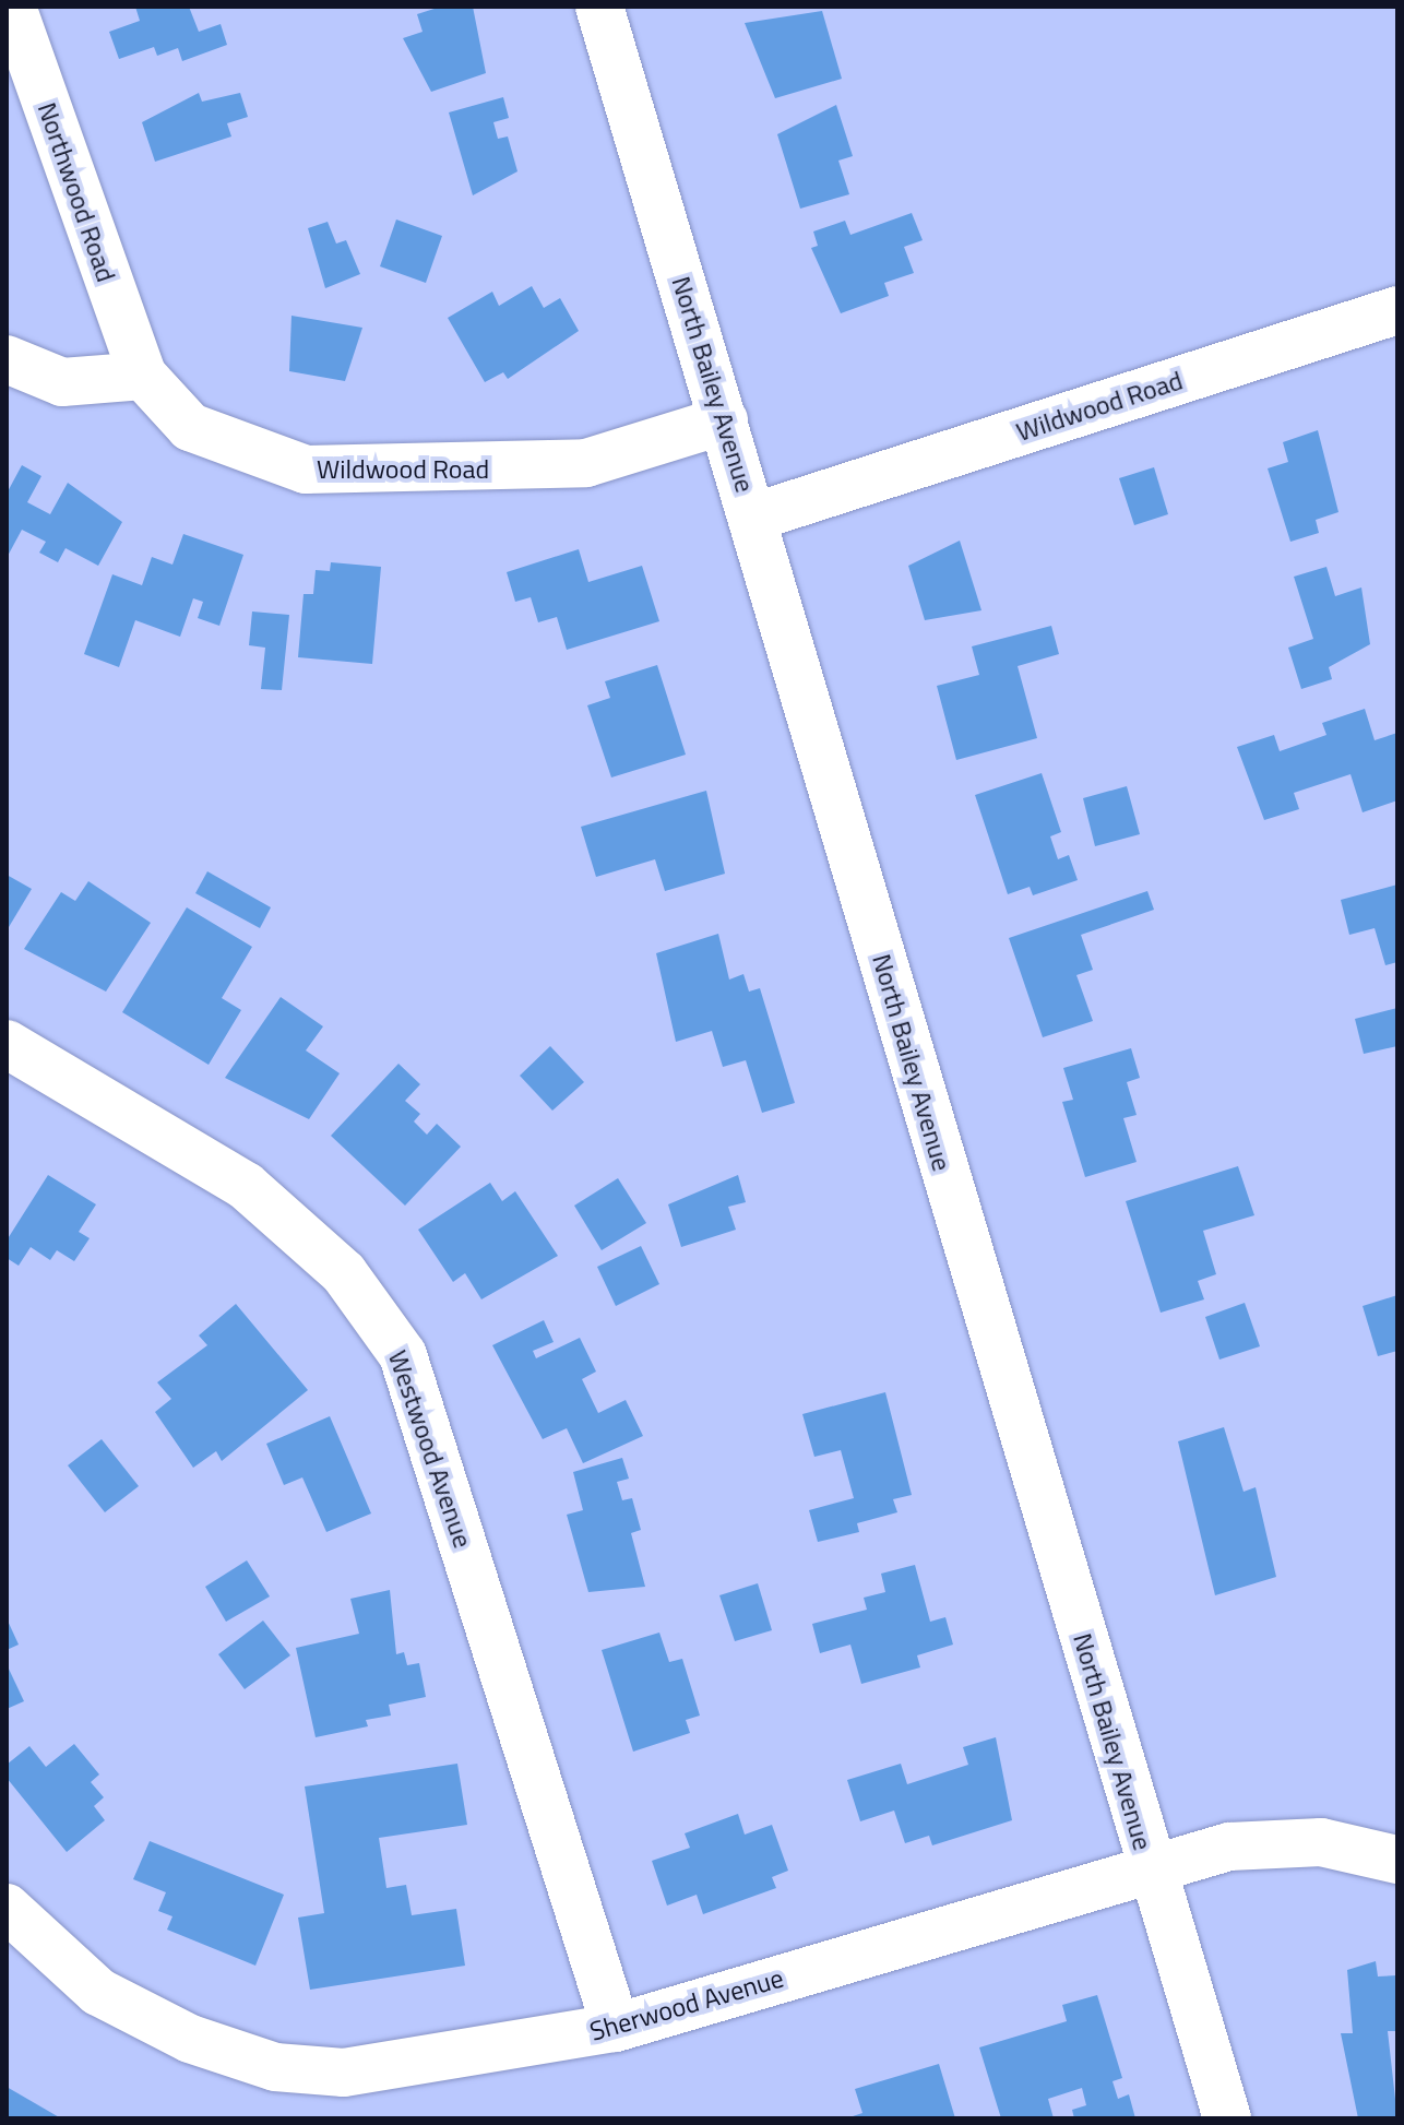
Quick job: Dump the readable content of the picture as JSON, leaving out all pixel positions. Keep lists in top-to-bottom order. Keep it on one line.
{"streets":{"street":["Northwood Road","North Bailey Avenue","Wildwood Road","Westwood Avenue","Sherwood Avenue"]},"crossings":[["Northwood Road","Wildwood Road"],["North Bailey Avenue","Wildwood Road"],["North Bailey Avenue","Sherwood Avenue"],["Westwood Avenue","Sherwood Avenue"]]}
